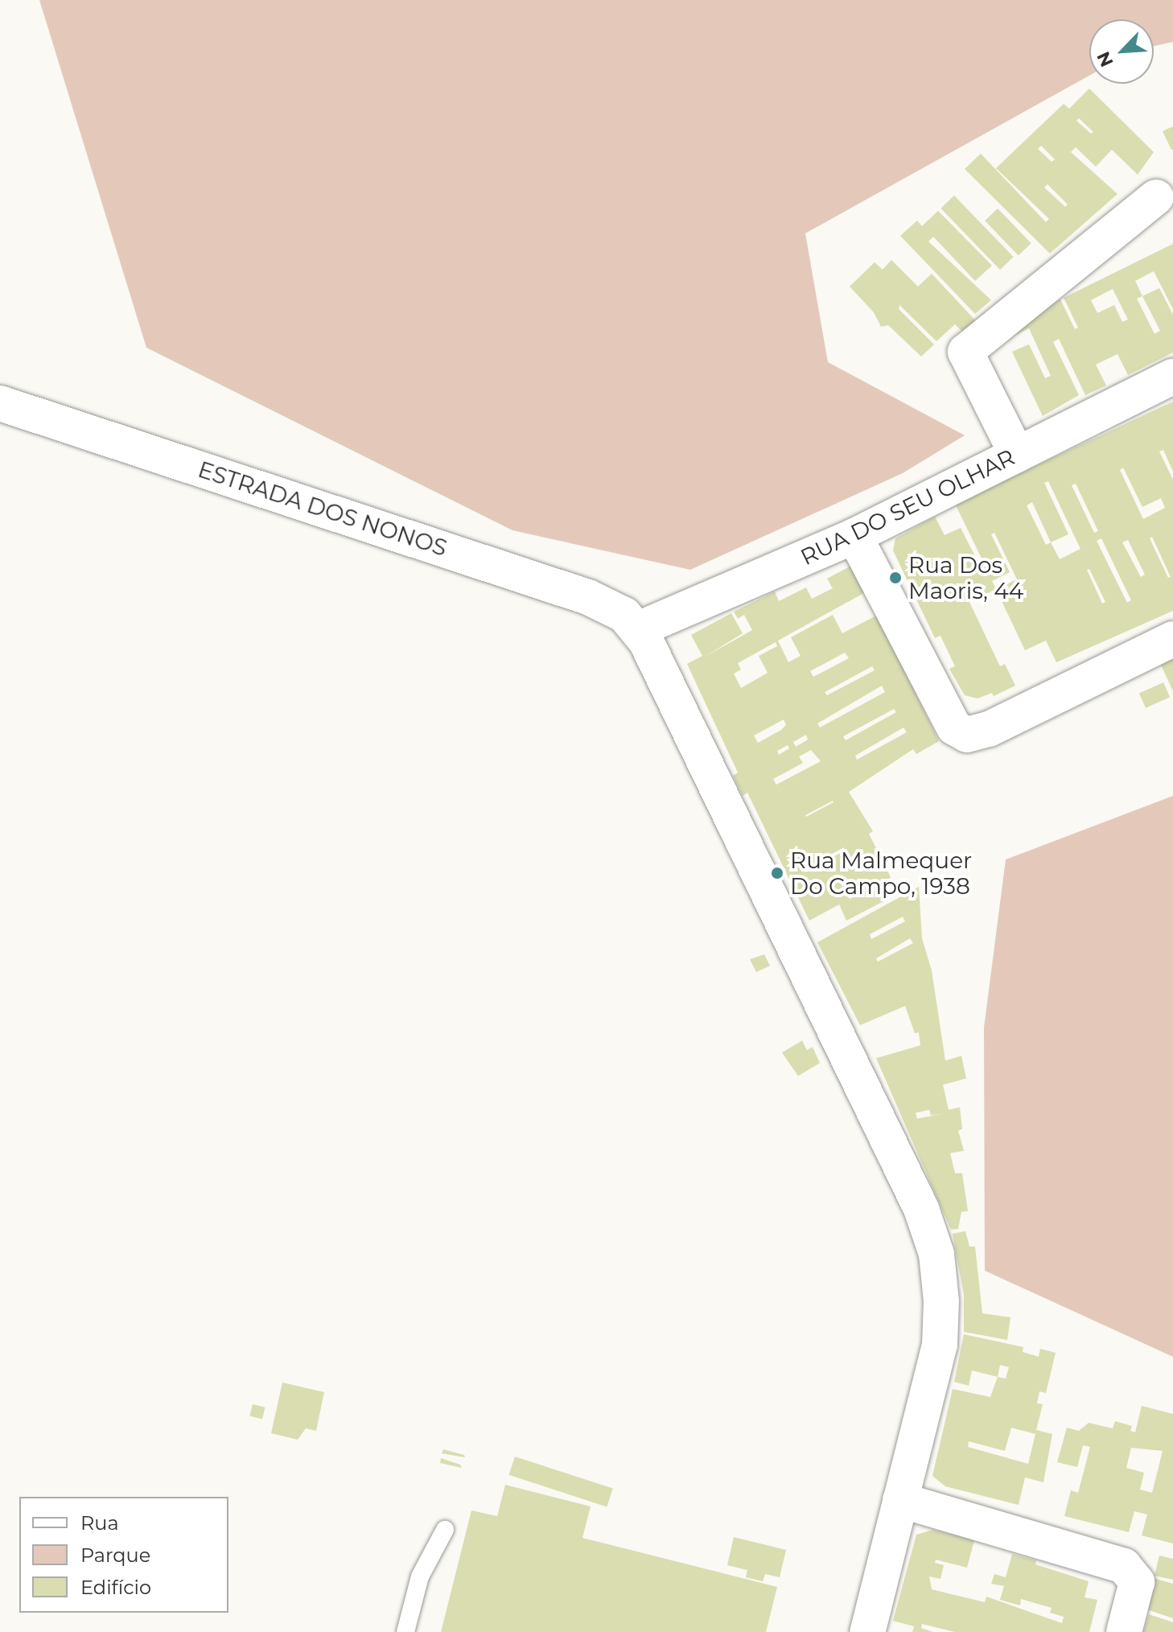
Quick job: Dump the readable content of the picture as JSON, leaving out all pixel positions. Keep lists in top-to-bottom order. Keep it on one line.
{"streets":{"street":["RUA DO SEU OLHAR","ESTRADA DOS NONOS"]},"crossings":[["RUA DO SEU OLHAR","ESTRADA DOS NONOS"]],"places":["Rua Dos Maoris, 44","Rua Malmequer Do Campo, 1938"],"legend":["Rua","Parque","Edifício"],"north":"bottom left"}
